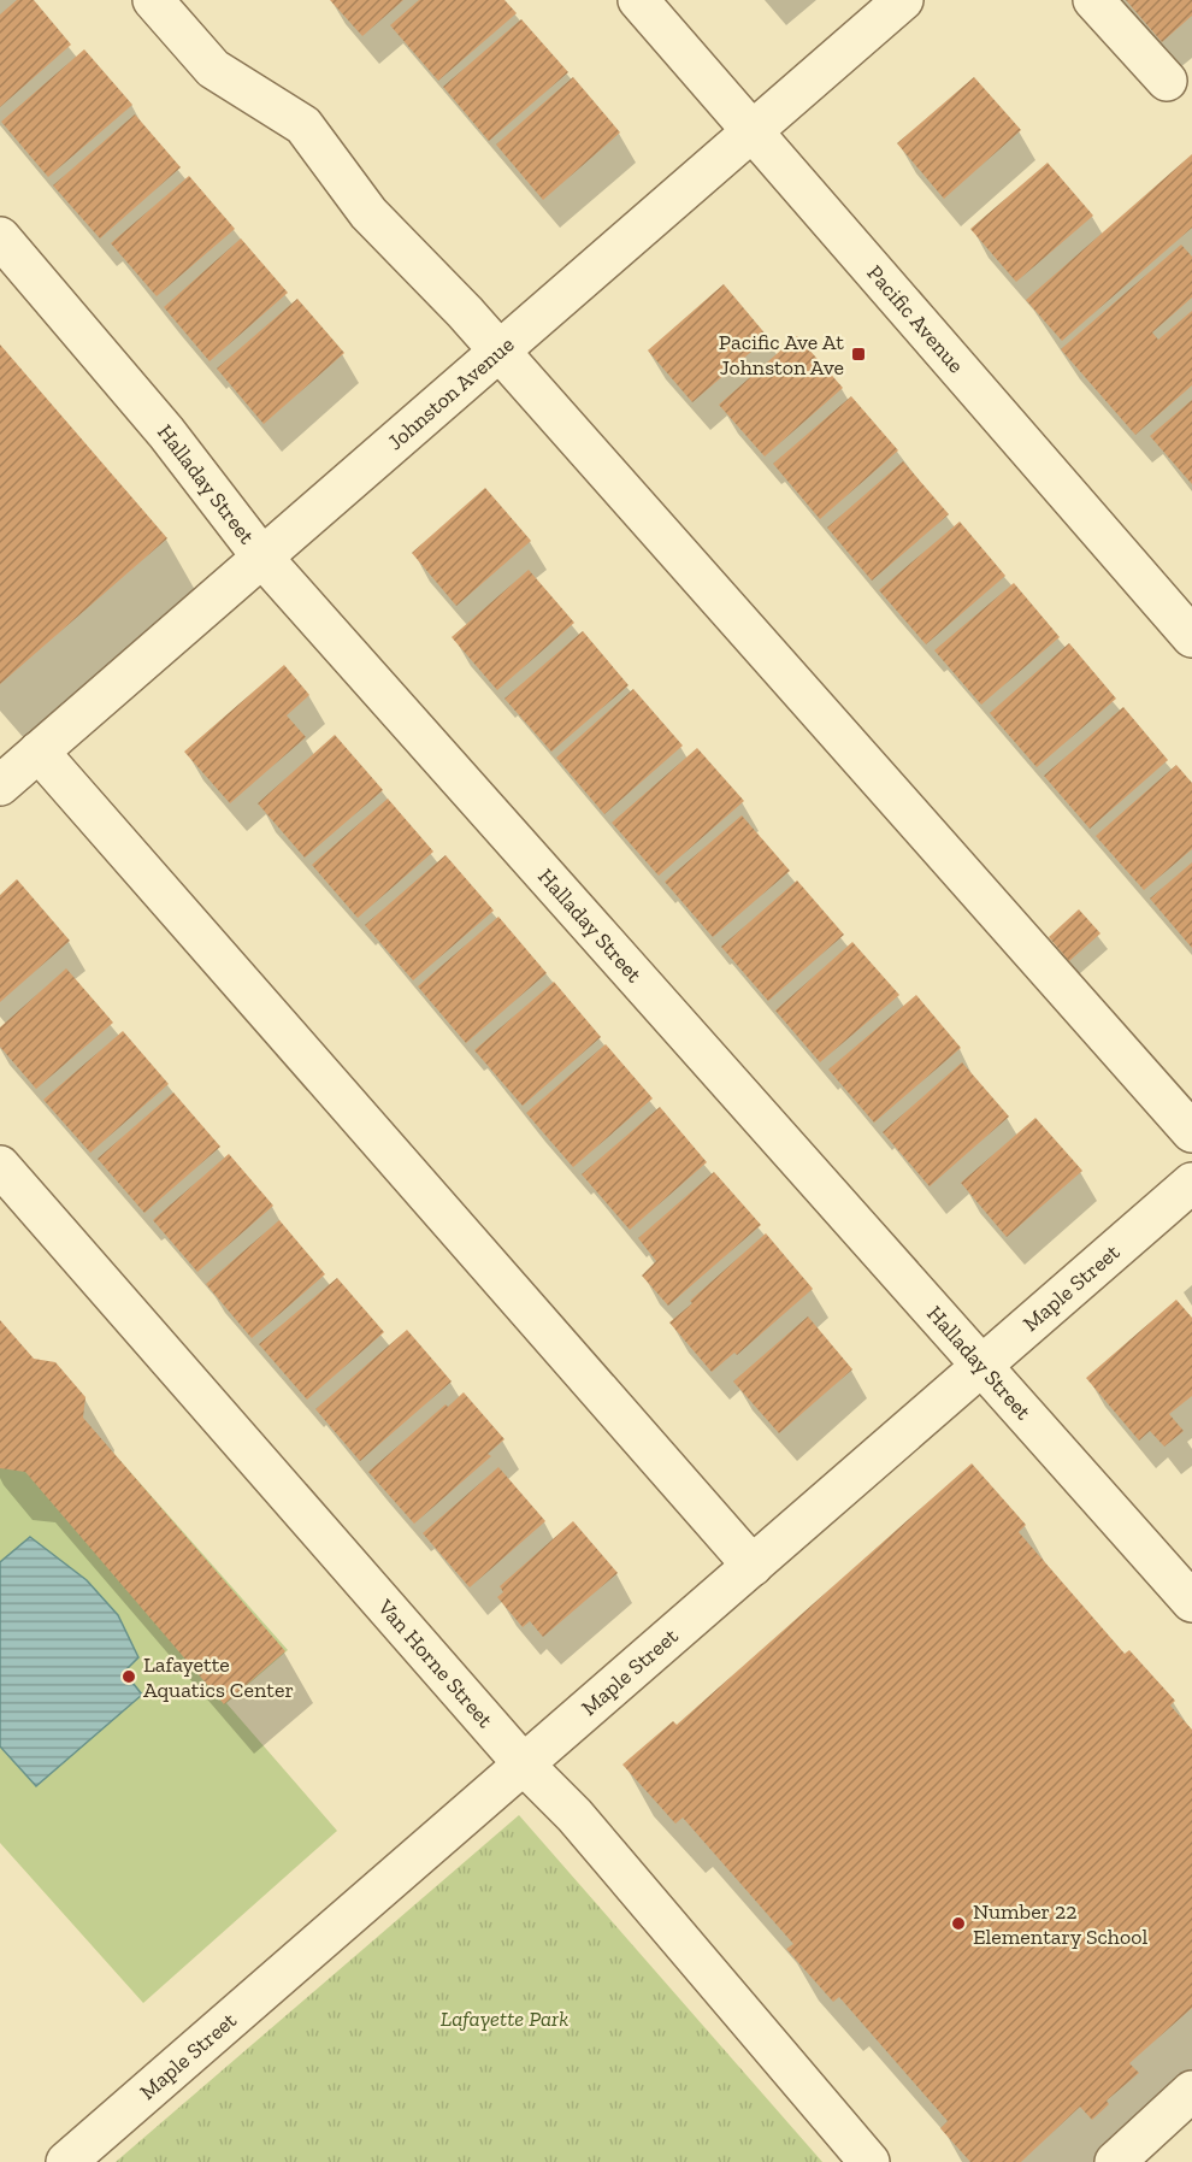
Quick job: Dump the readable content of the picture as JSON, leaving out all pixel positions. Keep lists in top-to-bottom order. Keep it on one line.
{"streets":{"street":["Pacific Avenue","Johnston Avenue","Halladay Street","Maple Street","Van Horne Street"]},"crossings":[["Pacific Avenue","Johnston Avenue"],["Johnston Avenue","Halladay Street"],["Halladay Street","Maple Street"],["Maple Street","Van Horne Street"]],"parks":["Lafayette Park"],"places":{"transit":["Pacific Ave At Johnston Ave"],"other":["Lafayette Aquatics Center","Number 22 Elementary School"]}}
